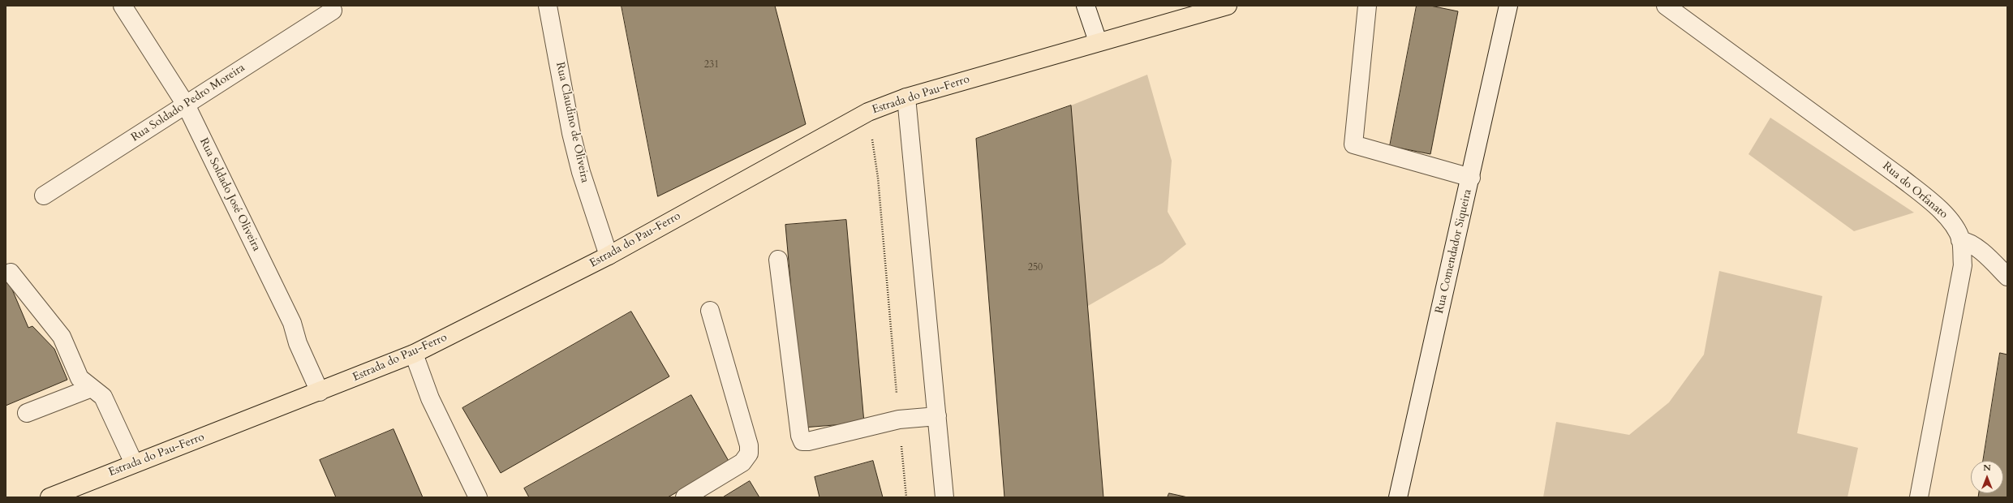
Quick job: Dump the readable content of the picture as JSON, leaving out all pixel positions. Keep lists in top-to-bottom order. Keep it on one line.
{"streets":{"main road":["Estrada do Pau-Ferro"],"street":["Rua Soldado Pedro Moreira","Rua Claudino de Oliveira","Rua do Orfanato","Rua Soldado José Oliveira","Rua Comendador Siqueira"]},"crossings":[["Estrada do Pau-Ferro","Rua Claudino de Oliveira"],["Estrada do Pau-Ferro","Rua Soldado José Oliveira"],["Rua Soldado Pedro Moreira","Rua Soldado José Oliveira"]],"house_numbers":["231","250"],"north":"top"}
